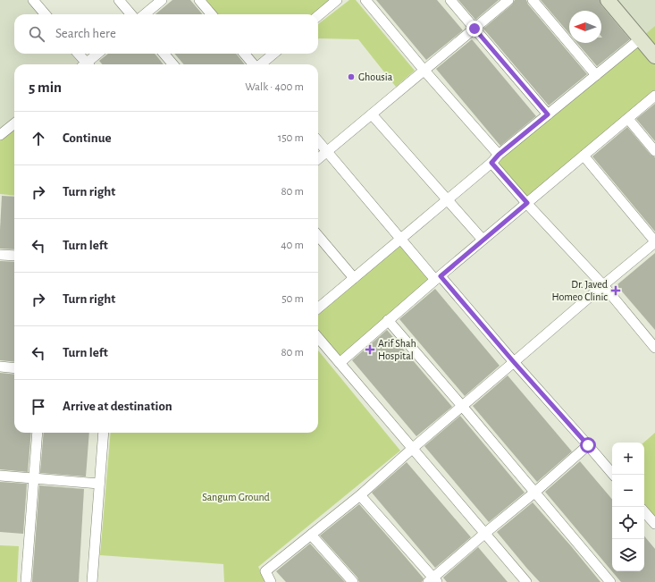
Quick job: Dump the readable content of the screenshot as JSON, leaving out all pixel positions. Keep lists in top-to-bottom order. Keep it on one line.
{"parks":["Sangum Ground"],"places":{"other":["Ghousia"],"health":["Dr. Javed Homeo Clinic","Arif Shah Hospital"]},"north":"left","page":{"search":"Search here","heading":["5 min","Walk · 400 m"],"list":[["Continue","150 m"],["Turn right","80 m"],["Turn left","40 m"],["Turn right","50 m"],["Turn left","80 m"],"Arrive at destination"],"map_buttons":["+","−"]}}
